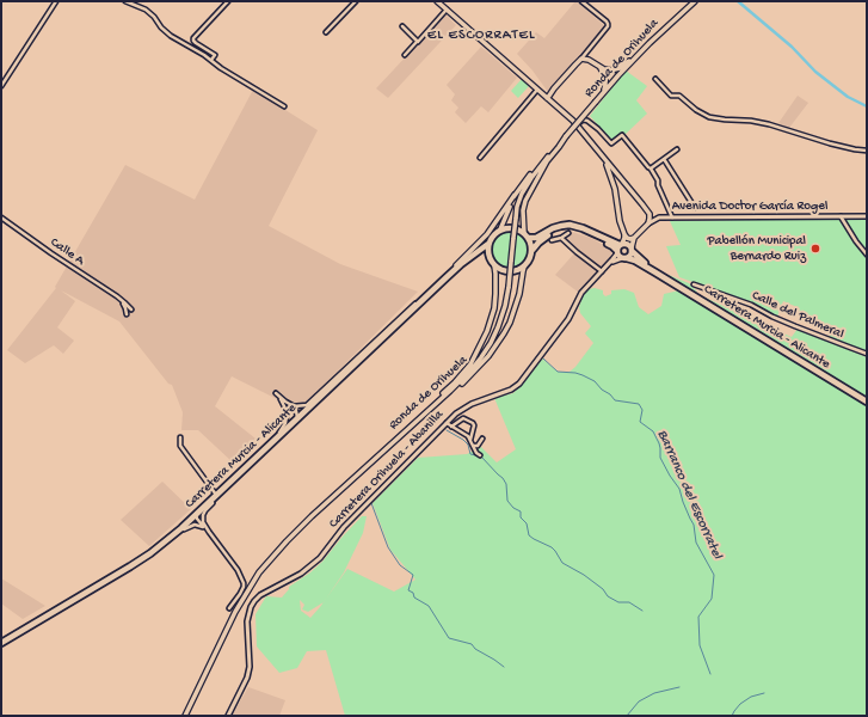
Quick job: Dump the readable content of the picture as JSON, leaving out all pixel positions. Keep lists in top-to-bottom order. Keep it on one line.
{"streets":{"highway":["Carretera Murcia - Alicante"],"main road":["Ronda de Orihuela","Avenida Doctor García Rogel"],"street":["Calle A","Calle del Palmeral","Carretera Orihuela - Abanilla"]},"crossings":[["Carretera Murcia - Alicante","Carretera Orihuela - Abanilla"]],"districts":["EL ESCORRATEL"],"water":["Barranco del Escorratel"],"places":["Pabellón Municipal Bernardo Ruiz"]}
